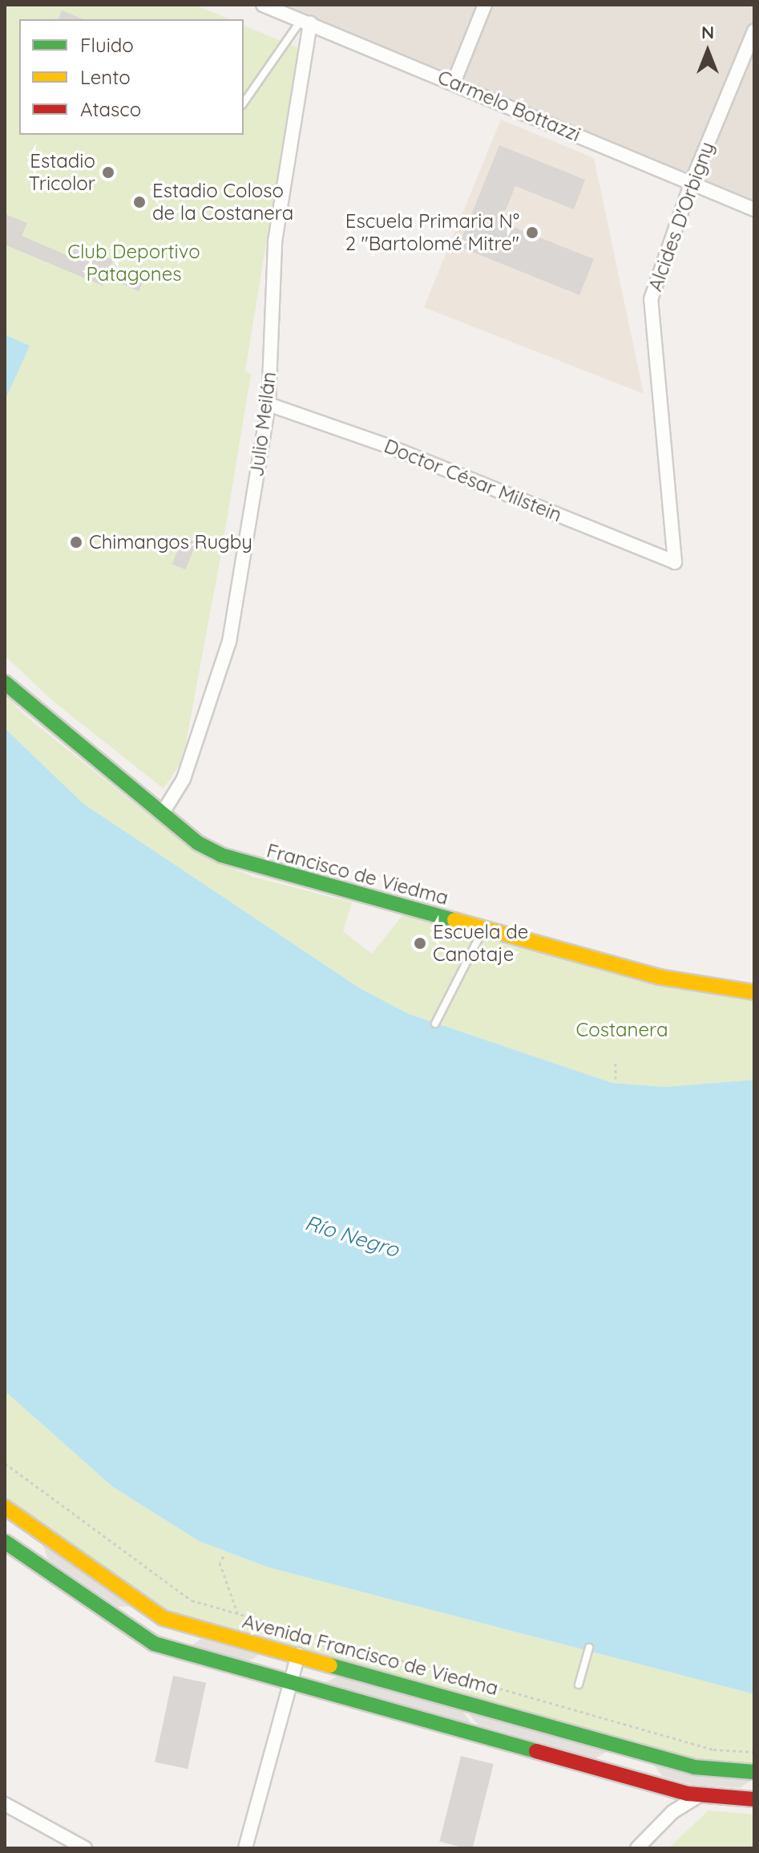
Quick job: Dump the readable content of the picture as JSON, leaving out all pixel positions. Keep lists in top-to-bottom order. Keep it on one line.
{"streets":{"main road":["Francisco de Viedma","Avenida Francisco de Viedma"],"street":["Carmelo Bottazzi","Alcides D'Orbigny","Julio Meilán","Doctor César Milstein"]},"crossings":[["Carmelo Bottazzi","Alcides D'Orbigny"],["Carmelo Bottazzi","Julio Meilán"],["Alcides D'Orbigny","Doctor César Milstein"],["Julio Meilán","Doctor César Milstein"],["Julio Meilán","Francisco de Viedma"]],"water":["Río Negro"],"parks":["Club Deportivo Patagones","Costanera"],"places":["Estadio Tricolor","Estadio Coloso de la Costanera","Escuela Primaria N° 2 \"Bartolomé Mitre\"","Chimangos Rugby","Escuela de Canotaje"],"legend":["Fluido","Lento","Atasco"],"north":"top"}
